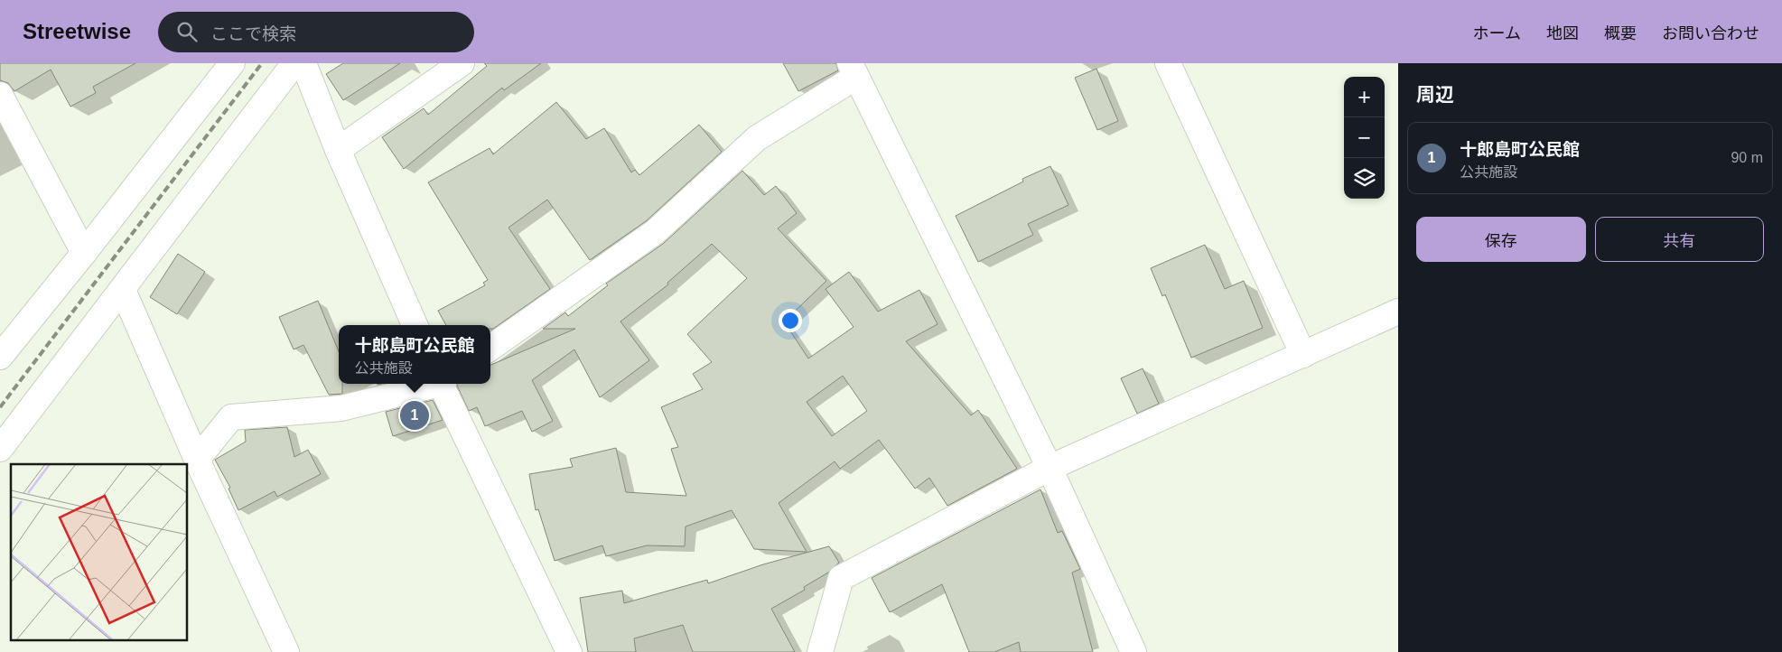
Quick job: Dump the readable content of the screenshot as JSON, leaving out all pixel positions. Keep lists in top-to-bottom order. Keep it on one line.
{"page":{"header":"Streetwise","search":"ここで検索","nav":["ホーム","地図","概要","お問い合わせ"],"heading":"周辺","map_buttons":["+","−"],"list":[{"mark":"1","name":"十郎島町公民館","note":"公共施設","value":"90 m"}],"buttons":["保存","共有"],"popup":["十郎島町公民館","公共施設"],"pins":"1"}}
